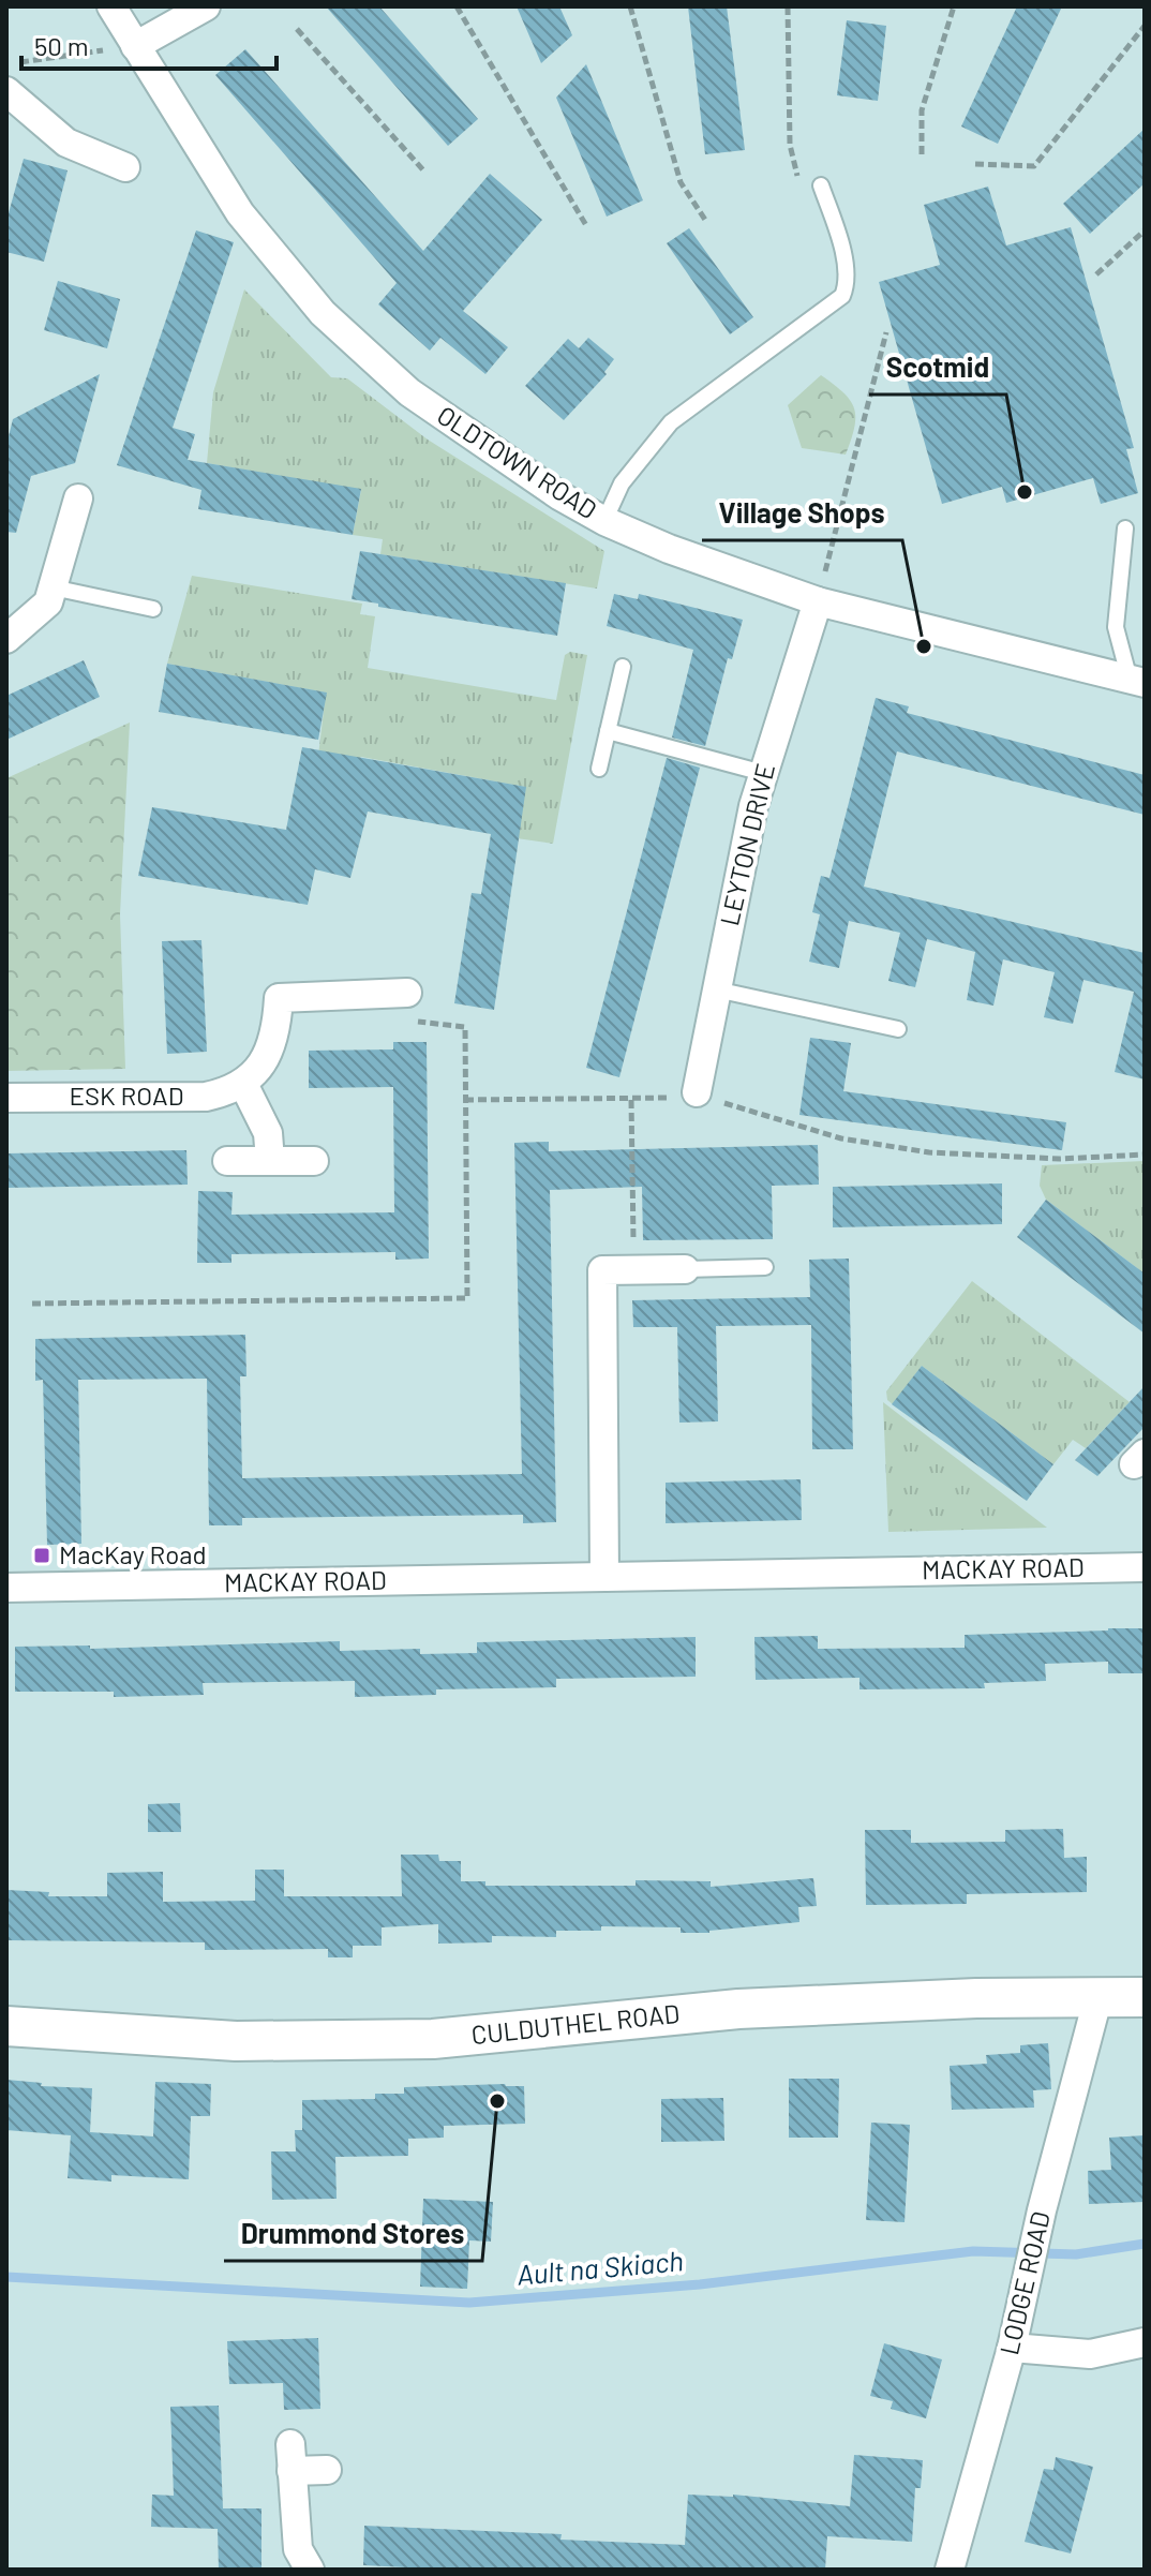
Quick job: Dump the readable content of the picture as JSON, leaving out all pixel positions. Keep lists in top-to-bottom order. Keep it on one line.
{"streets":{"main road":["CULDUTHEL ROAD"],"street":["OLDTOWN ROAD","LEYTON DRIVE","ESK ROAD","MACKAY ROAD","LODGE ROAD"]},"crossings":[["OLDTOWN ROAD","LEYTON DRIVE"],["CULDUTHEL ROAD","LODGE ROAD"]],"water":["Ault na Skiach"],"places":{"other":["Scotmid","Village Shops","Drummond Stores"],"transit":["MacKay Road"]},"scale_bar":"50 m"}
